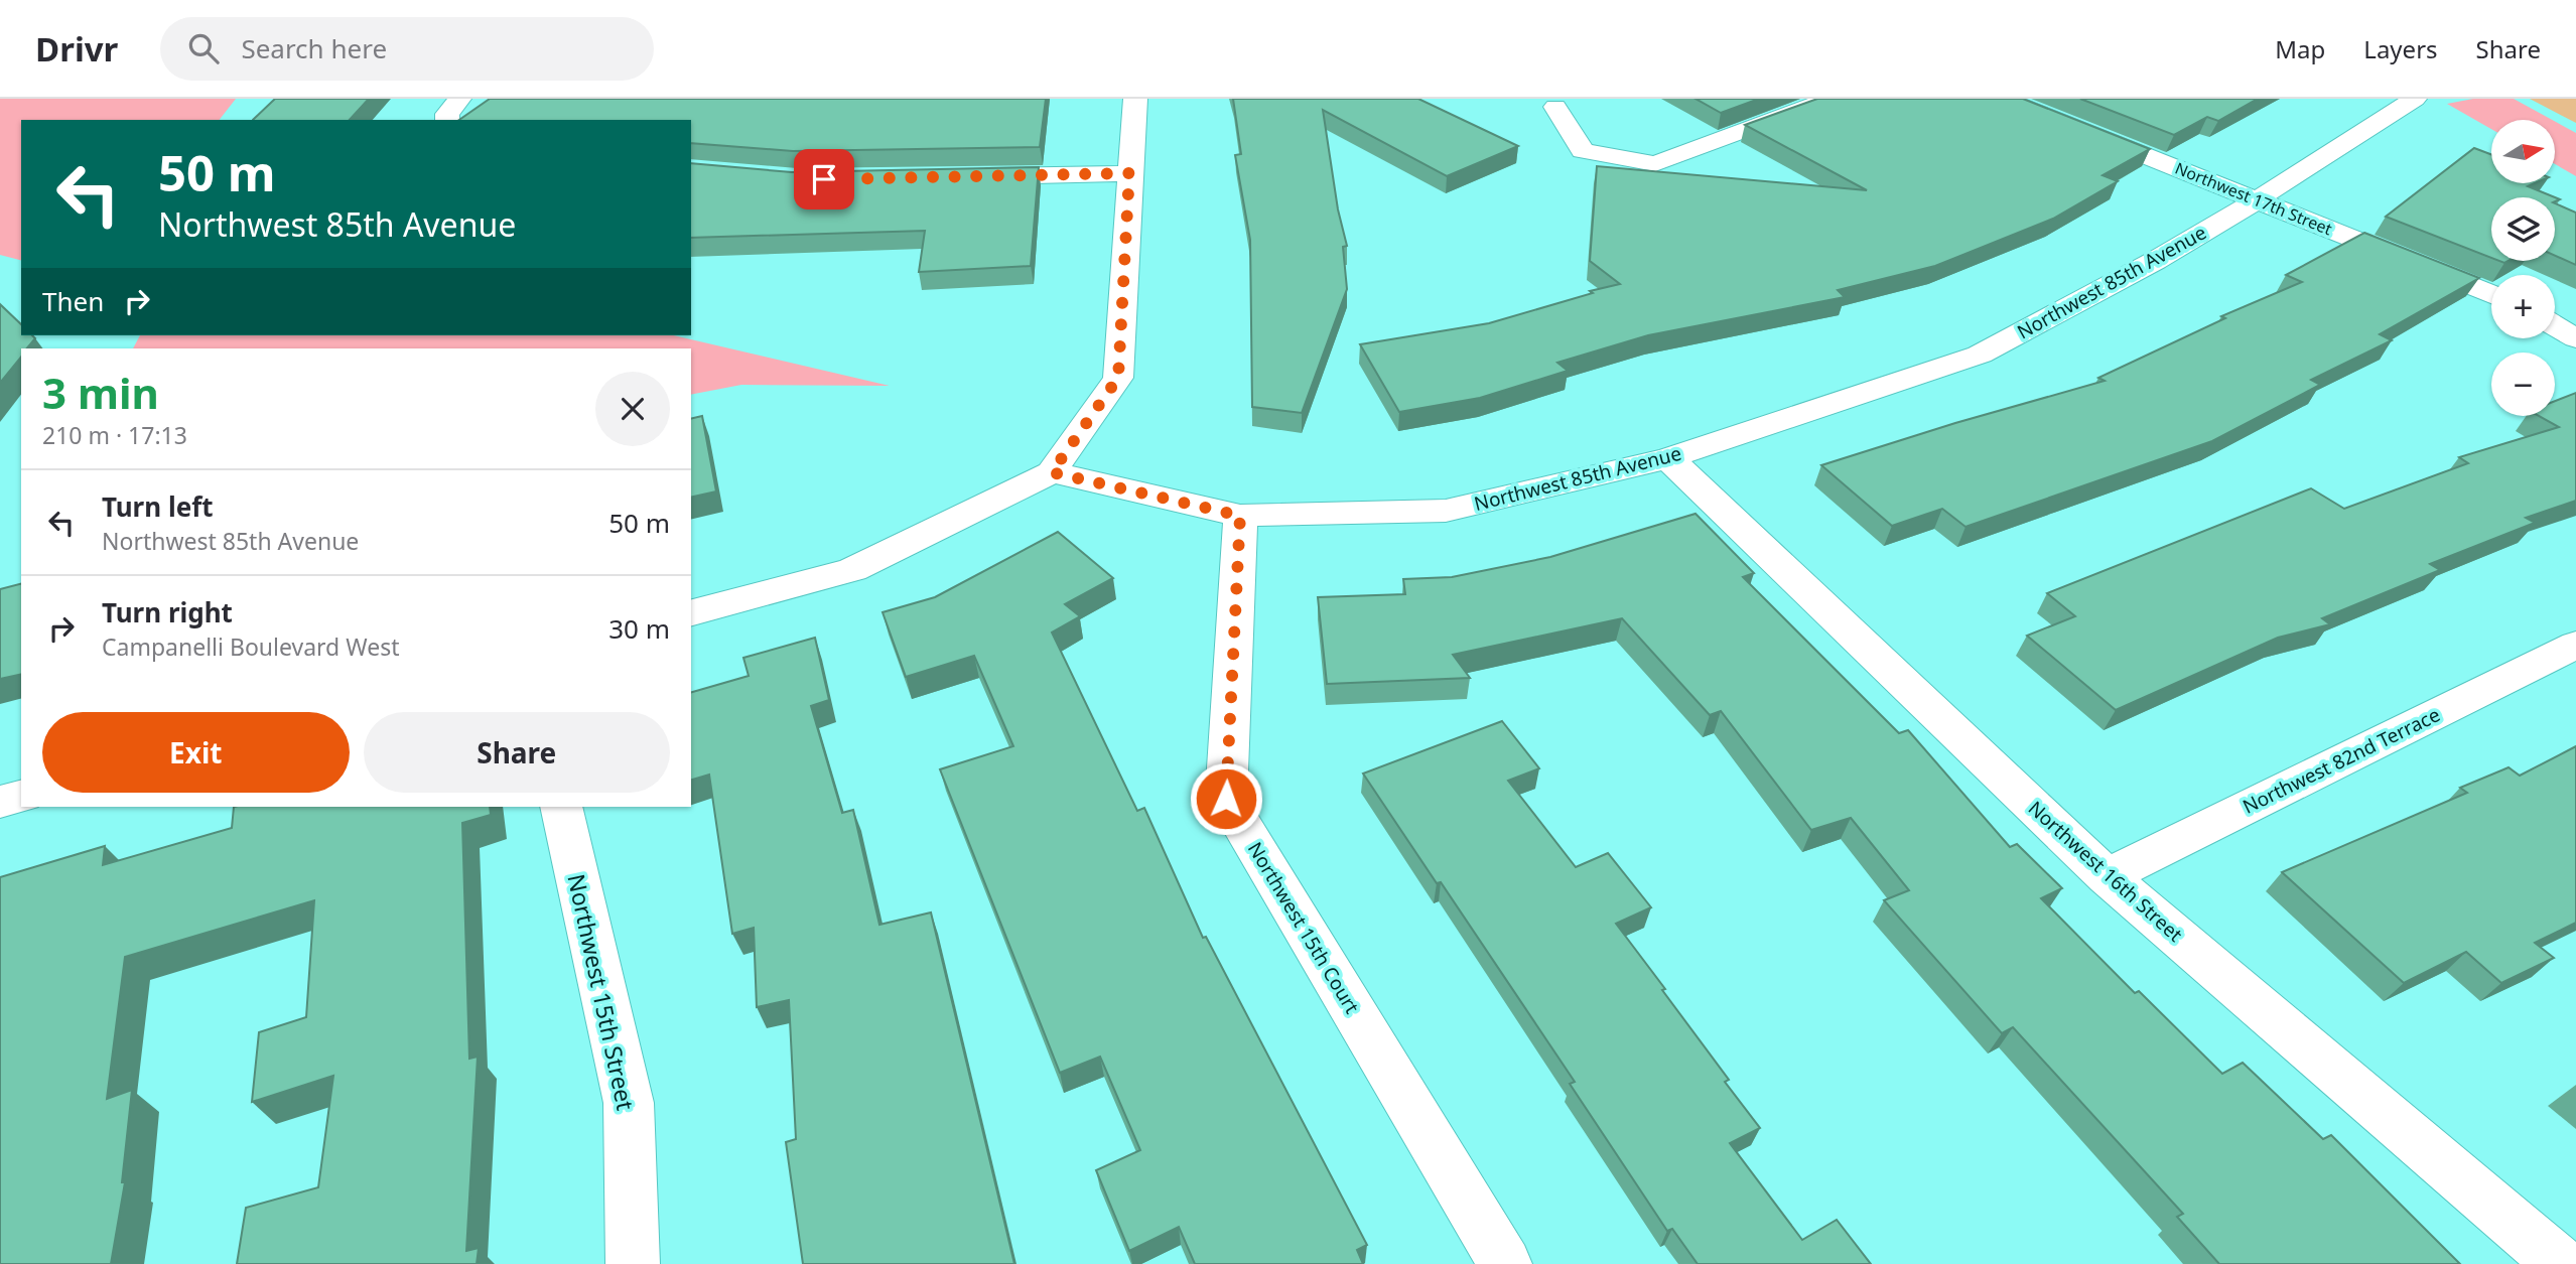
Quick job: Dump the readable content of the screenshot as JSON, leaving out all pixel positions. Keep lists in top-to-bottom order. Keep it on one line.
{"streets":{"street":["Northwest 17th Street","Northwest 85th Avenue","Northwest 82nd Terrace","Northwest 16th Street","Northwest 15th Court","Northwest 15th Street"]},"crossings":[["Northwest 17th Street","Northwest 85th Avenue"],["Northwest 85th Avenue","Northwest 16th Street"],["Northwest 85th Avenue","Northwest 15th Court"],["Northwest 82nd Terrace","Northwest 16th Street"]],"north":"right","page":{"header":"Drivr","search":"Search here","nav":["Map","Layers","Share"],"map_buttons":["+","−"],"turn":["50 m","Northwest 85th Avenue"],"then":"Then","heading":["3 min","210 m · 17:13"],"list":[{"name":"Turn left","note":"Northwest 85th Avenue","value":"50 m"},{"name":"Turn right","note":"Campanelli Boulevard West","value":"30 m"}],"buttons":["Exit","Share"]}}
